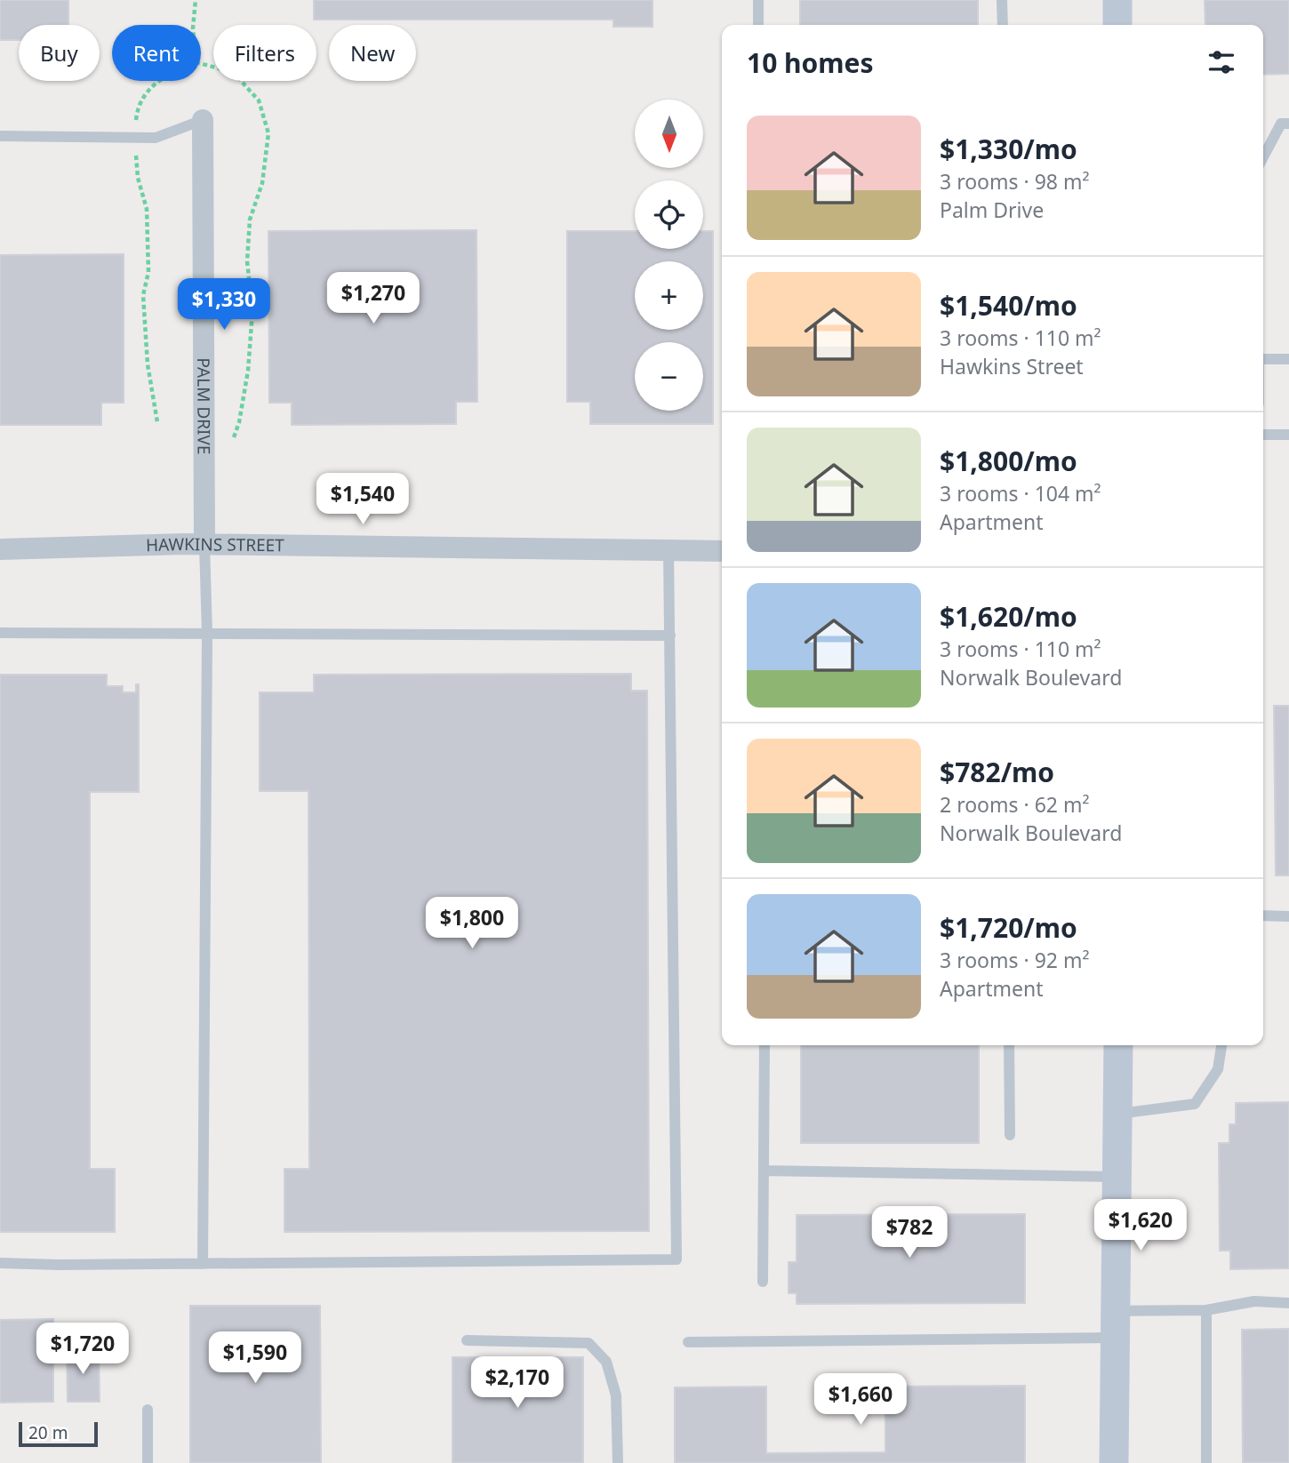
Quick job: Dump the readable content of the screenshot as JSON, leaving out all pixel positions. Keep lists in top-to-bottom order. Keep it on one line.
{"streets":{"street":["PALM DRIVE","HAWKINS STREET"]},"crossings":[["PALM DRIVE","HAWKINS STREET"]],"scale_bar":"20 m","north":"bottom","page":{"chip":["Buy","Rent","Filters","New"],"heading":"10 homes","map_buttons":["+","−"],"list":[{"name":"$1,330/mo","note":"3 rooms · 98 m² · Palm Drive"},{"name":"$1,540/mo","note":"3 rooms · 110 m² · Hawkins Street"},{"name":"$1,800/mo","note":"3 rooms · 104 m² · Apartment"},{"name":"$1,620/mo","note":"3 rooms · 110 m² · Norwalk Boulevard"},{"name":"$782/mo","note":"2 rooms · 62 m² · Norwalk Boulevard"},{"name":"$1,720/mo","note":"3 rooms · 92 m² · Apartment"}],"price":["$1,270","$1,330","$1,540","$1,800","$1,620","$782","$1,720","$1,590","$2,170","$1,660"],"scale":"20 m"}}
